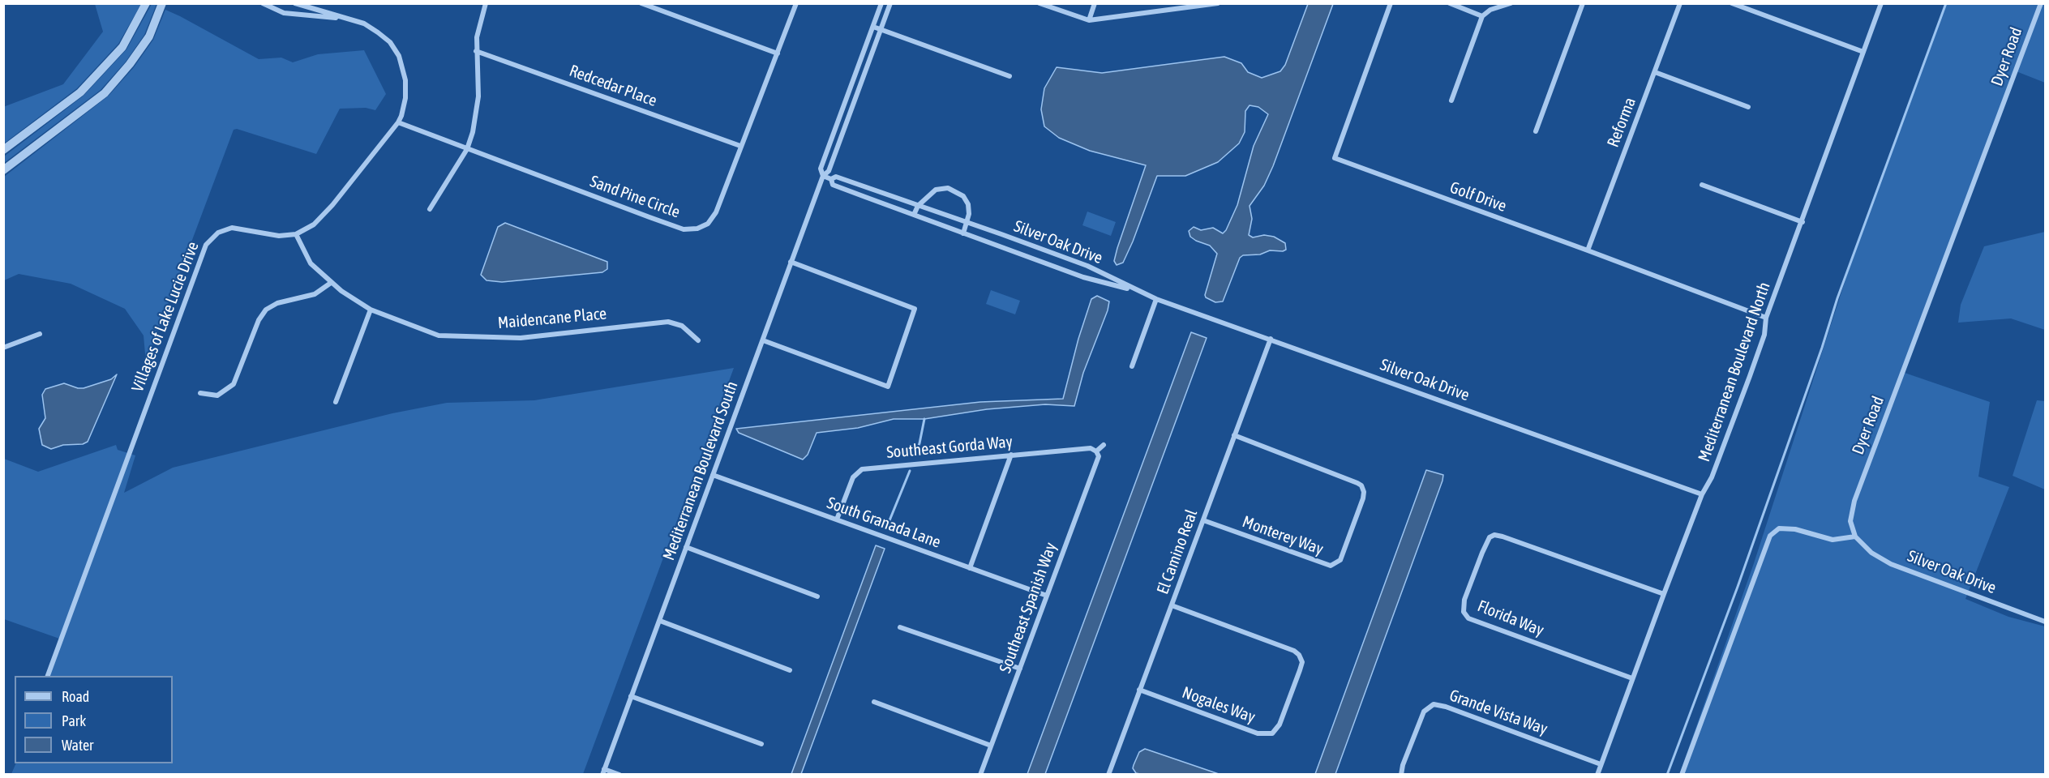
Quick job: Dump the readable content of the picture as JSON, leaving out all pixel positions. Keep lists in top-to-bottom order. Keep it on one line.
{"streets":{"street":["Dyer Road","Redcedar Place","Reforma","Sand Pine Circle","Golf Drive","Silver Oak Drive","Villages of Lake Lucie Drive","Maidencane Place","Mediterranean Boulevard North","Southeast Gorda Way","Mediterranean Boulevard South","South Granada Lane","Monterey Way","El Camino Real","Southeast Spanish Way","Florida Way","Nogales Way","Grande Vista Way"]},"crossings":[["Dyer Road","Silver Oak Drive"],["Redcedar Place","Sand Pine Circle"],["Reforma","Golf Drive"],["Sand Pine Circle","Villages of Lake Lucie Drive"],["Golf Drive","Mediterranean Boulevard North"],["Silver Oak Drive","Mediterranean Boulevard North"],["Silver Oak Drive","Mediterranean Boulevard South"],["Silver Oak Drive","El Camino Real"],["Villages of Lake Lucie Drive","Maidencane Place"],["Mediterranean Boulevard North","Florida Way"],["Mediterranean Boulevard North","Grande Vista Way"],["Southeast Gorda Way","South Granada Lane"],["Southeast Gorda Way","Southeast Spanish Way"],["Mediterranean Boulevard South","South Granada Lane"],["South Granada Lane","Southeast Spanish Way"],["Monterey Way","El Camino Real"],["El Camino Real","Nogales Way"]],"legend":["Road","Park","Water"]}
